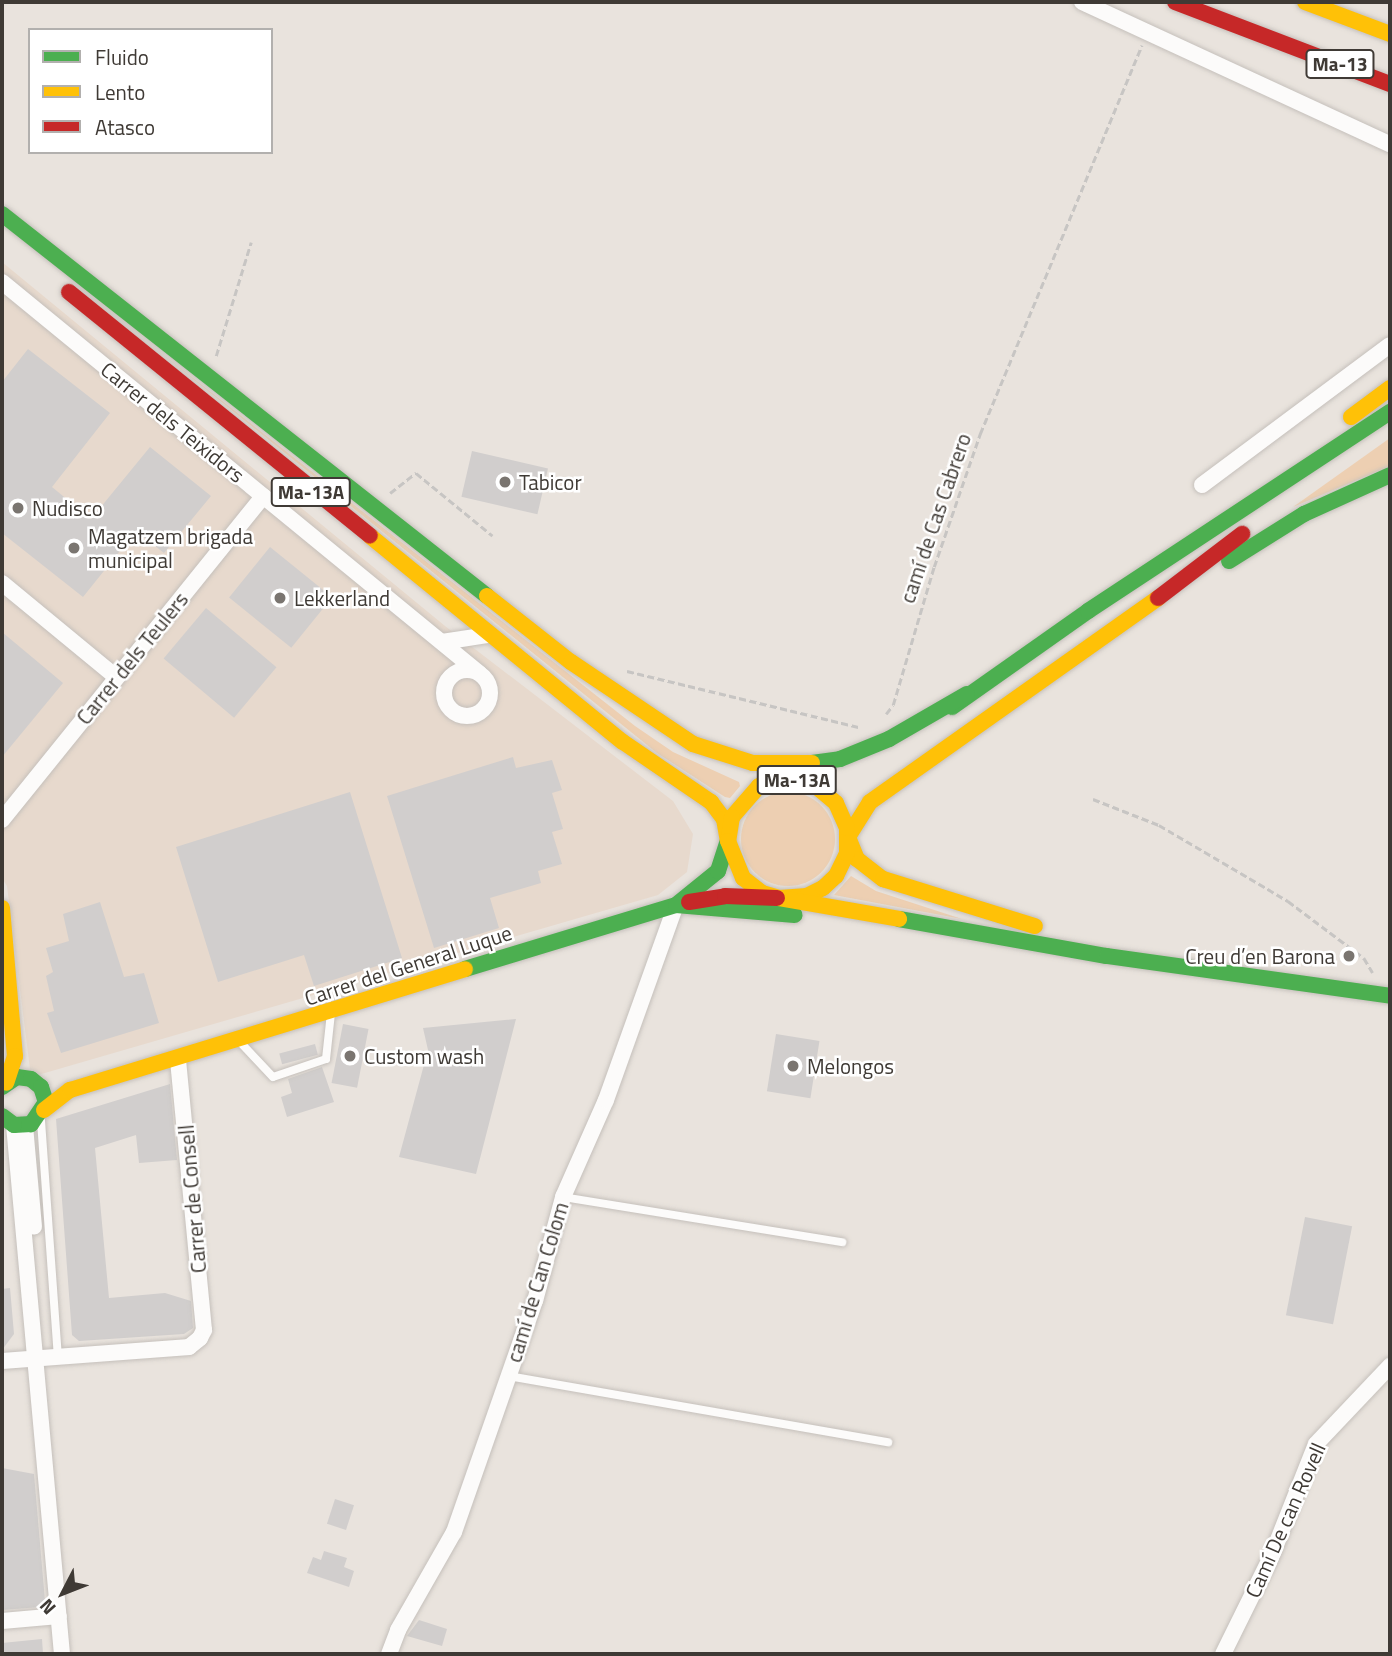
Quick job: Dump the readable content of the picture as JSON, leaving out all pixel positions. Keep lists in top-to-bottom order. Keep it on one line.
{"streets":{"main road":["Ma-13","Ma-13A","Carrer del General Luque"],"street":["Carrer dels Teixidors","Carrer dels Teulers","Carrer de Consell","camí de Can Colom","Camí De can Rovell"],"path":["camí de Cas Cabrero"]},"crossings":[["Carrer dels Teixidors","Carrer dels Teulers"],["Ma-13A","Carrer del General Luque"],["Carrer del General Luque","Carrer de Consell"],["Carrer del General Luque","camí de Can Colom"]],"places":["Tabicor","Nudisco","Magatzem brigada municipal","Lekkerland","Creu d’en Barona","Custom wash","Melongos"],"legend":["Fluido","Lento","Atasco"],"north":"bottom left"}
